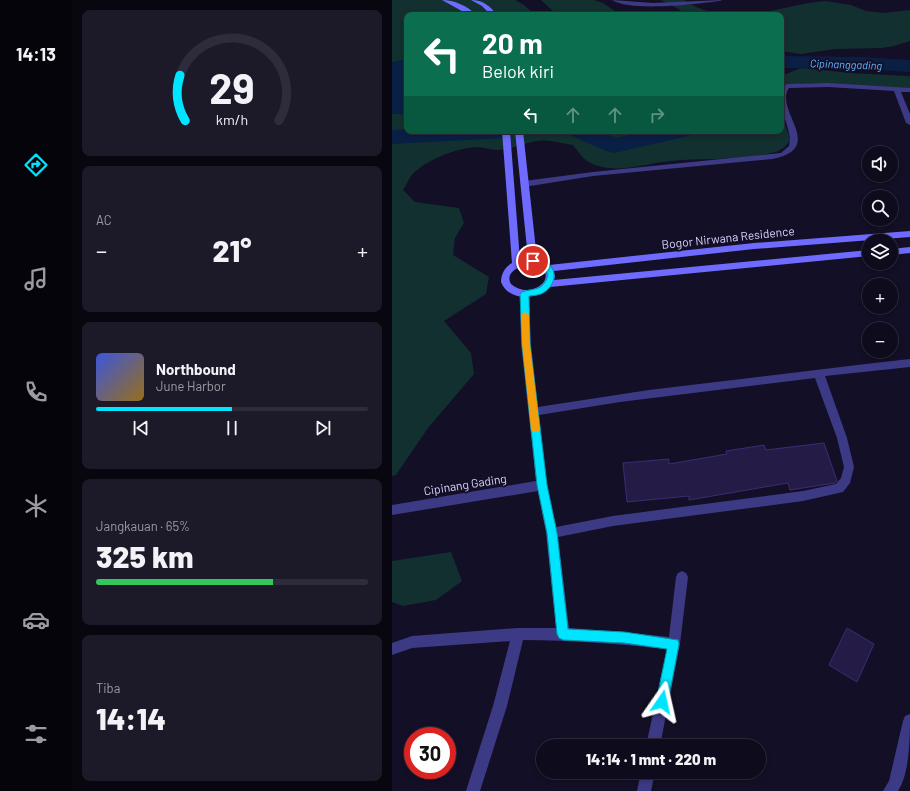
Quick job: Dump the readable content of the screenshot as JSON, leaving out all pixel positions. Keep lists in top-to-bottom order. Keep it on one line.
{"streets":{"street":["Bogor Nirwana Residence","Cipinang Gading"]},"water":["Cipinanggading"],"page":{"tabs":"14:13","turn":["20 m","Belok kiri"],"map_buttons":["+","−"],"tile":["AC",["Jangkauan · 65%","325 km"],["Tiba","14:14"]],"heat":["−","21°","+"],"song":["Northbound","June Harbor"],"limit":"30","trip":"14:14 · 1 mnt · 220 m","gauge":["29","km/h"]}}
